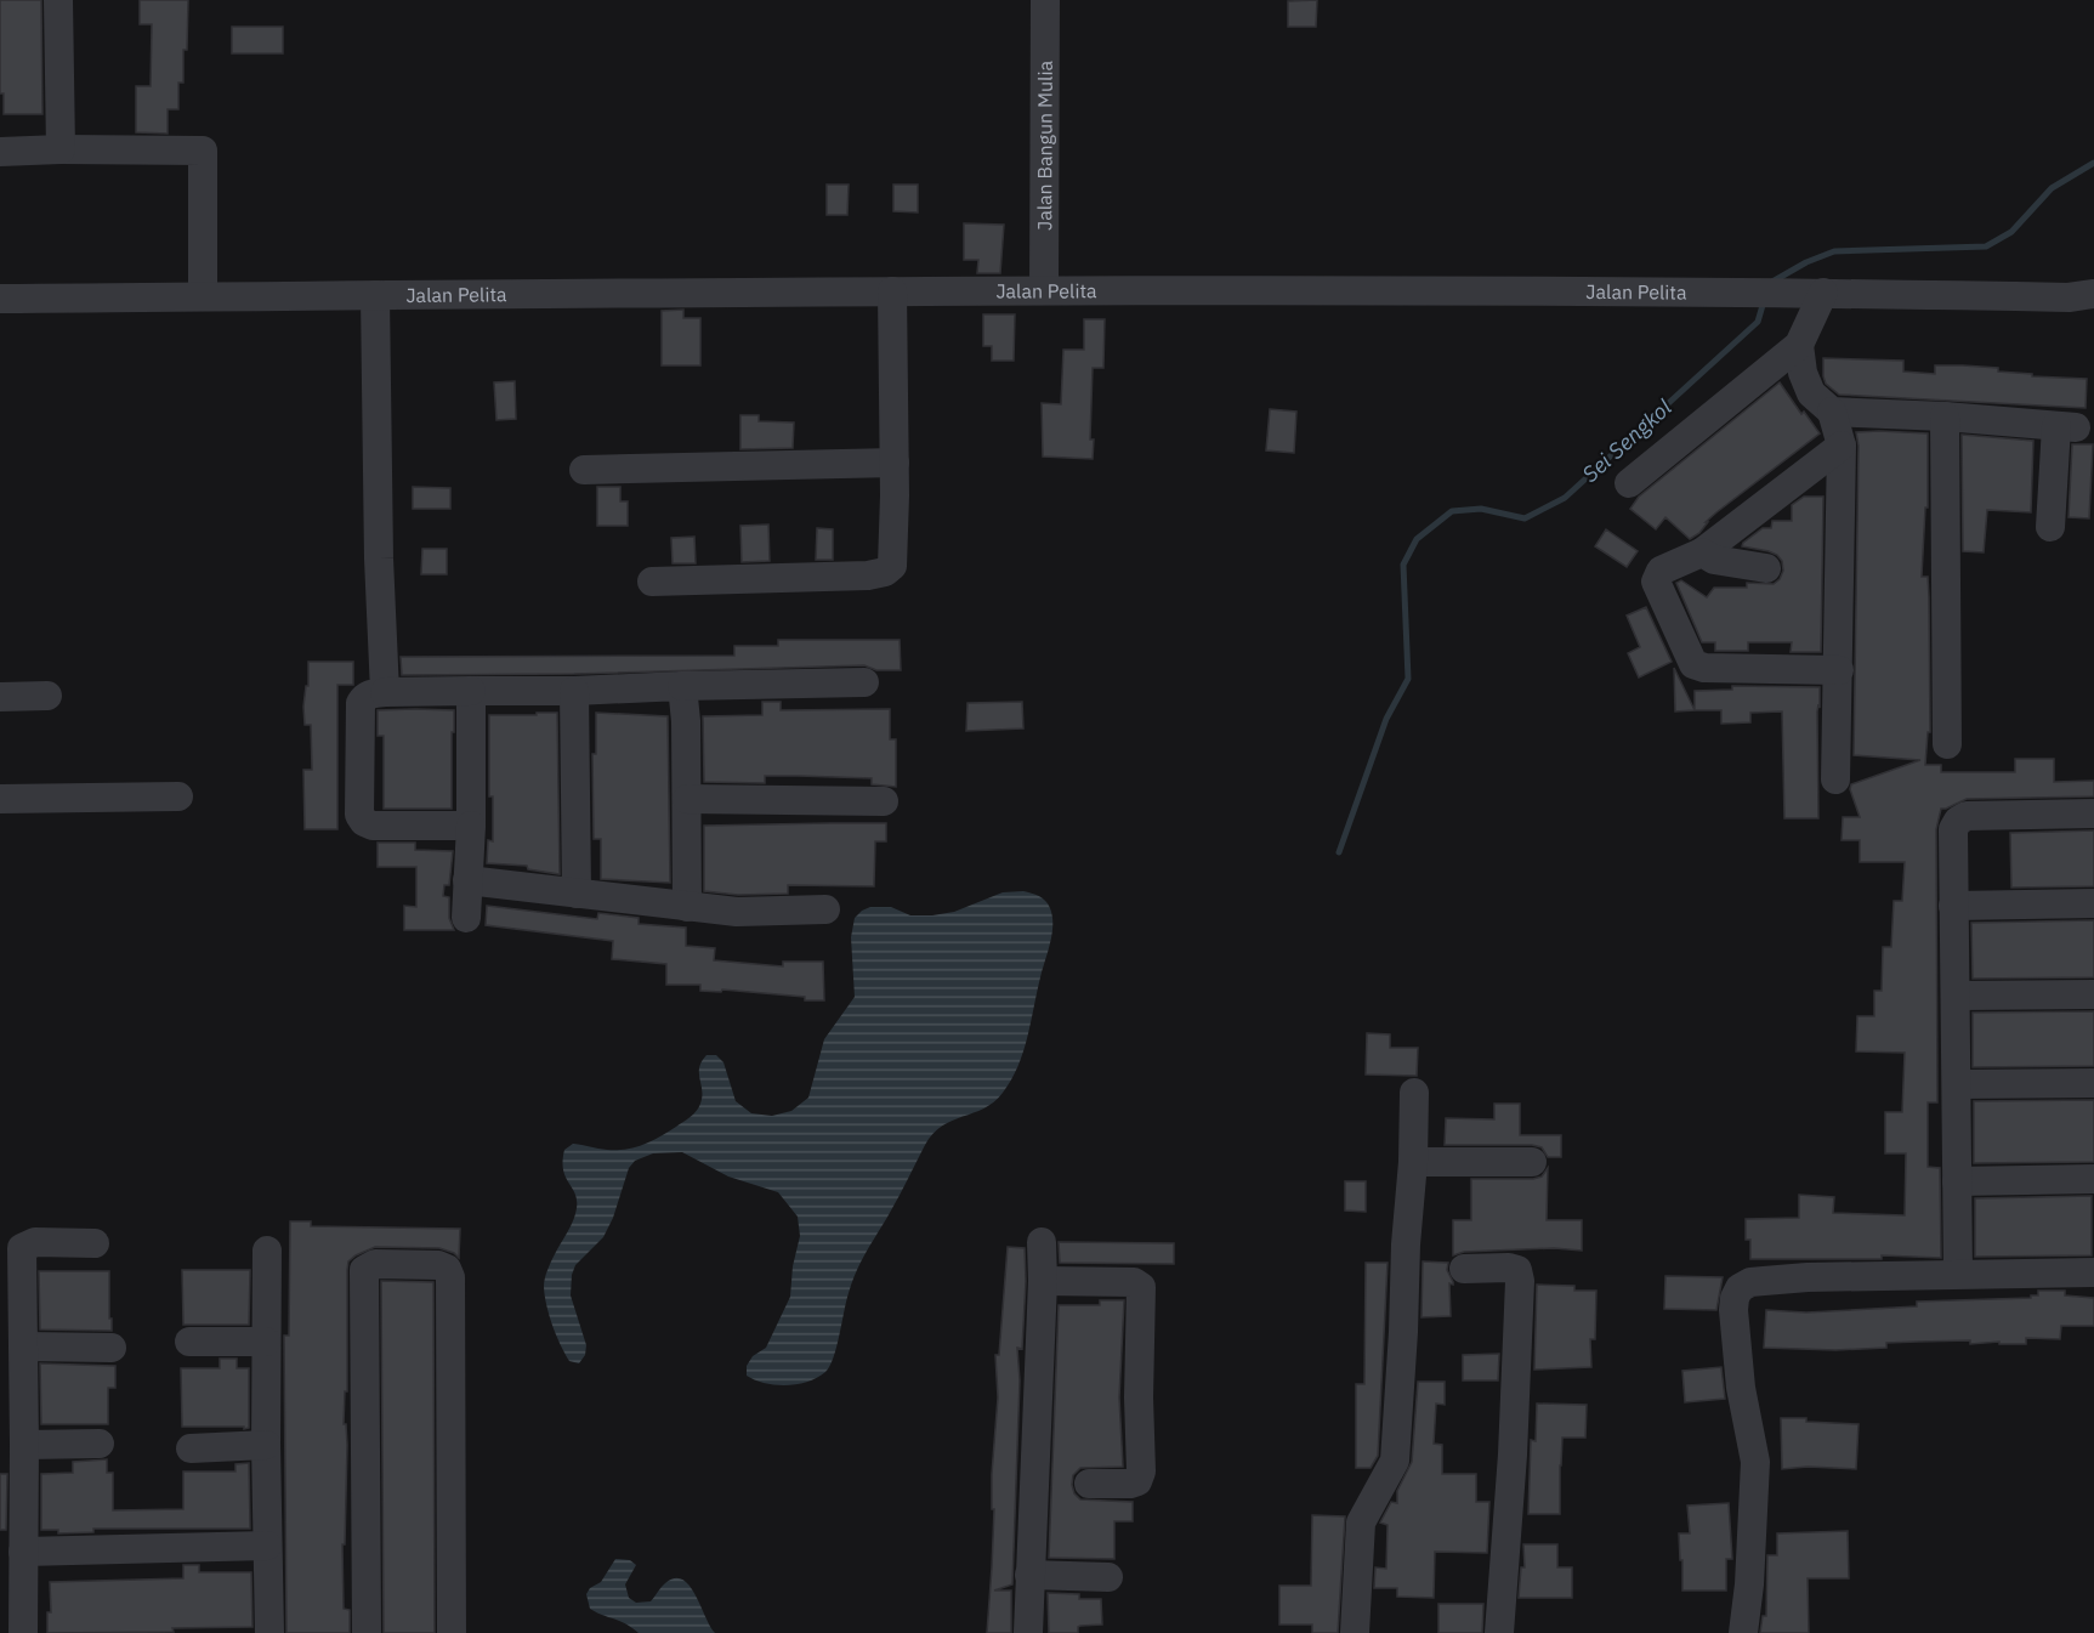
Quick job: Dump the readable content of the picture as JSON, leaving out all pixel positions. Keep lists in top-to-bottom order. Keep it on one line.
{"streets":{"street":["Jalan Bangun Mulia","Jalan Pelita"]},"crossings":[["Jalan Bangun Mulia","Jalan Pelita"]],"water":["Sei Sengkol"]}
